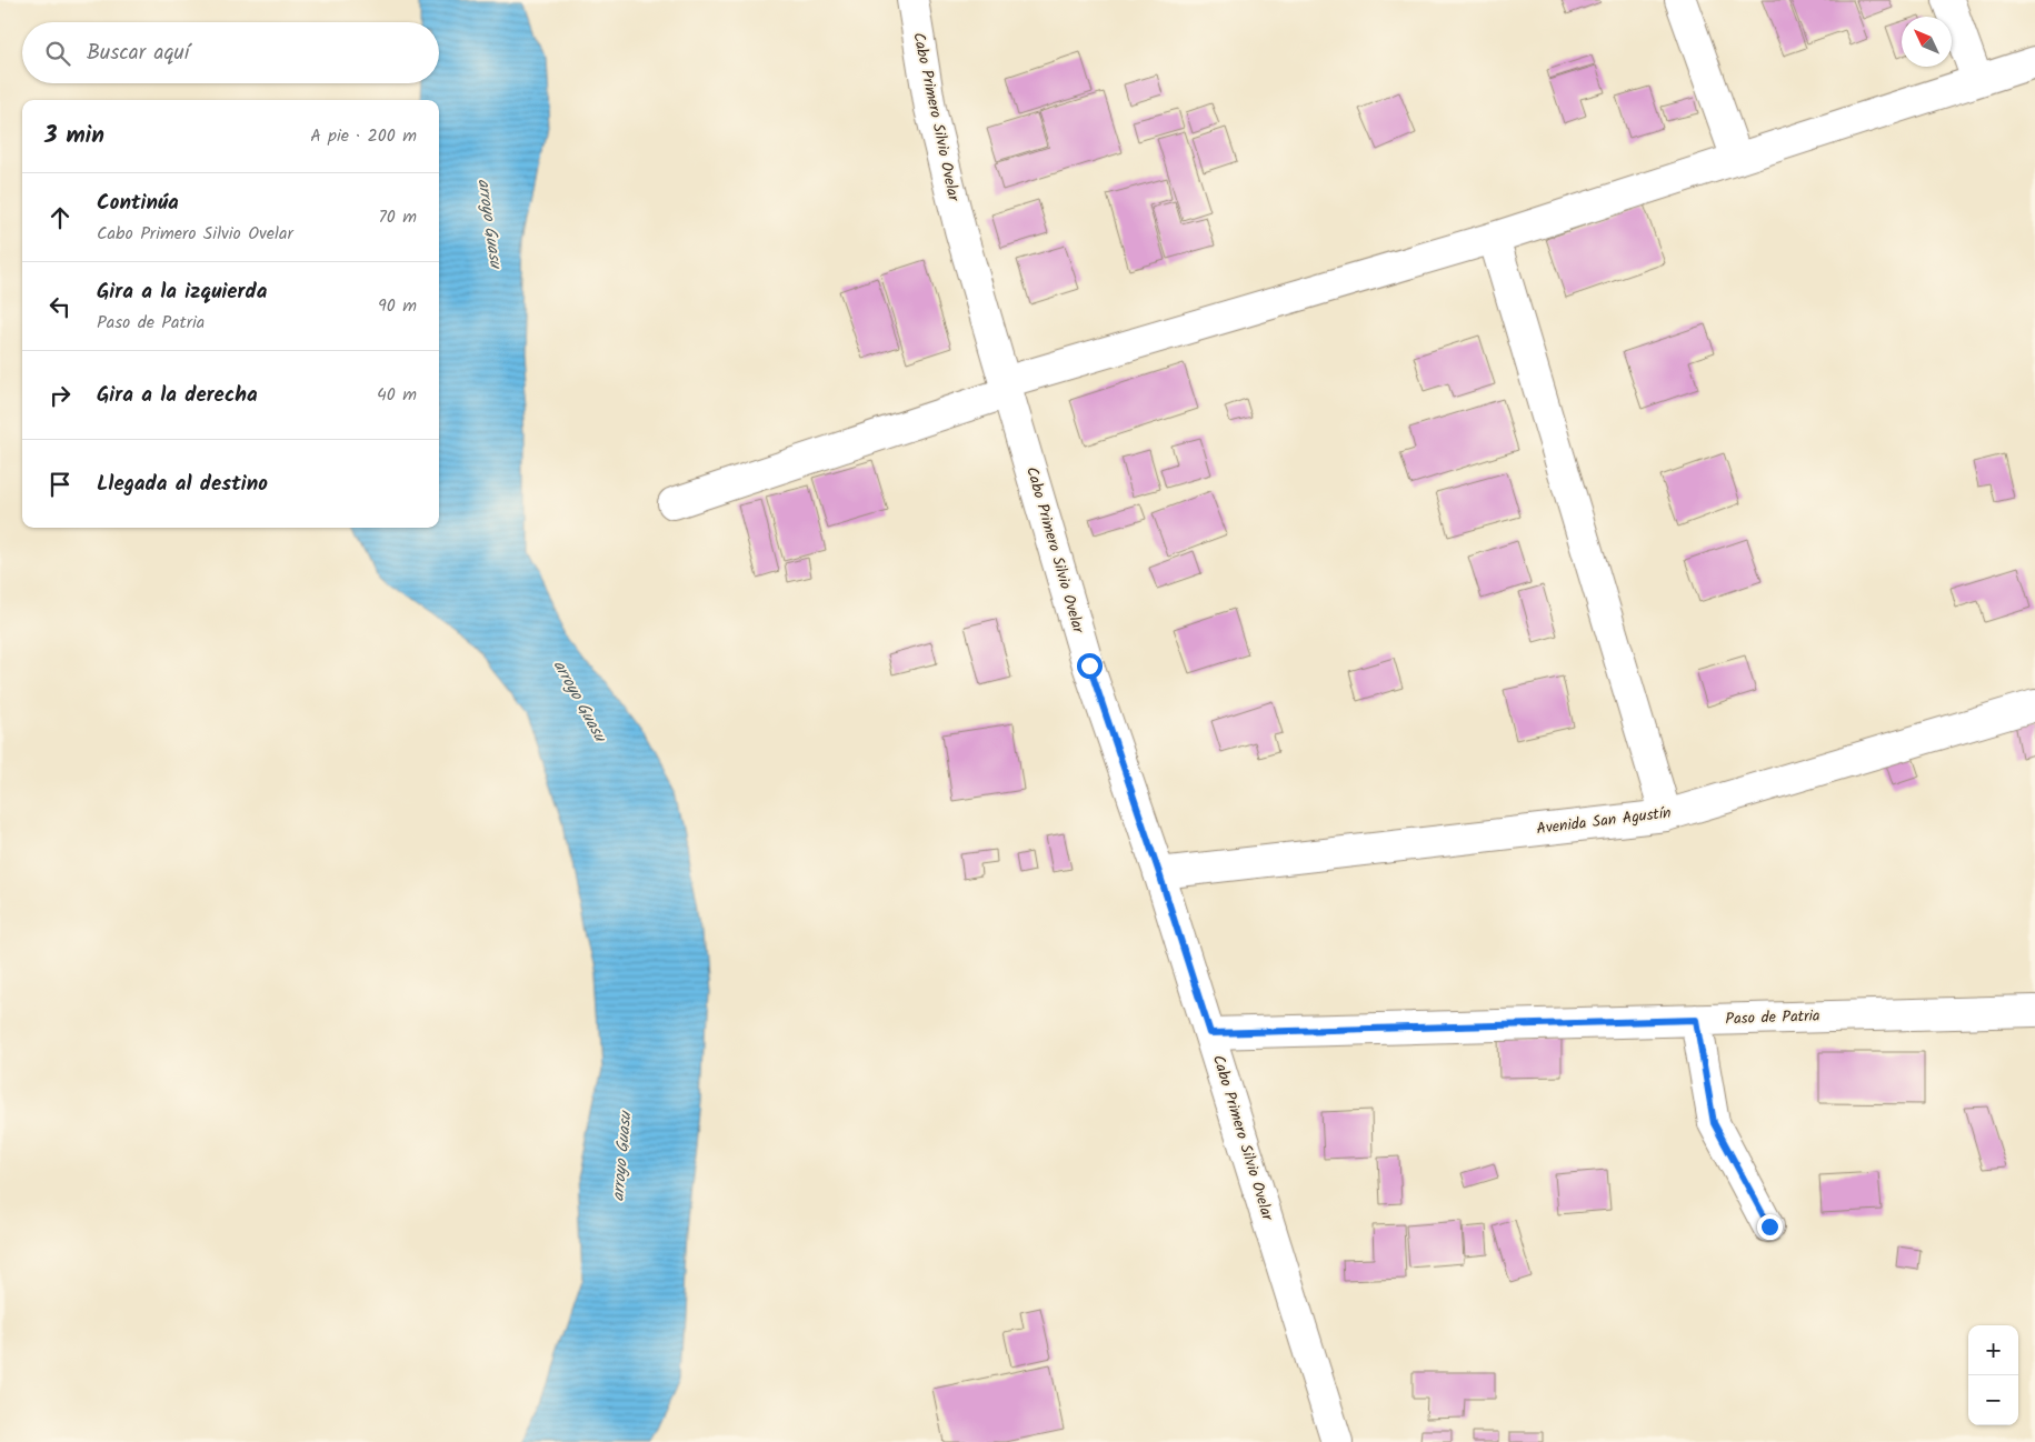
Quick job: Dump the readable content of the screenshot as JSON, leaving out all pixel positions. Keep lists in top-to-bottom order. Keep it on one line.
{"streets":{"street":["Cabo Primero Silvio Ovelar","Avenida San Agustín","Paso de Patria"]},"crossings":[["Cabo Primero Silvio Ovelar","Avenida San Agustín"],["Cabo Primero Silvio Ovelar","Paso de Patria"]],"water":["arroyo Guasu"],"north":"top left","page":{"search":"Buscar aquí","heading":["3 min","A pie · 200 m"],"list":[["Continúa","Cabo Primero Silvio Ovelar","70 m"],["Gira a la izquierda","Paso de Patria","90 m"],["Gira a la derecha","40 m"],"Llegada al destino"],"map_buttons":["+","−"]}}
